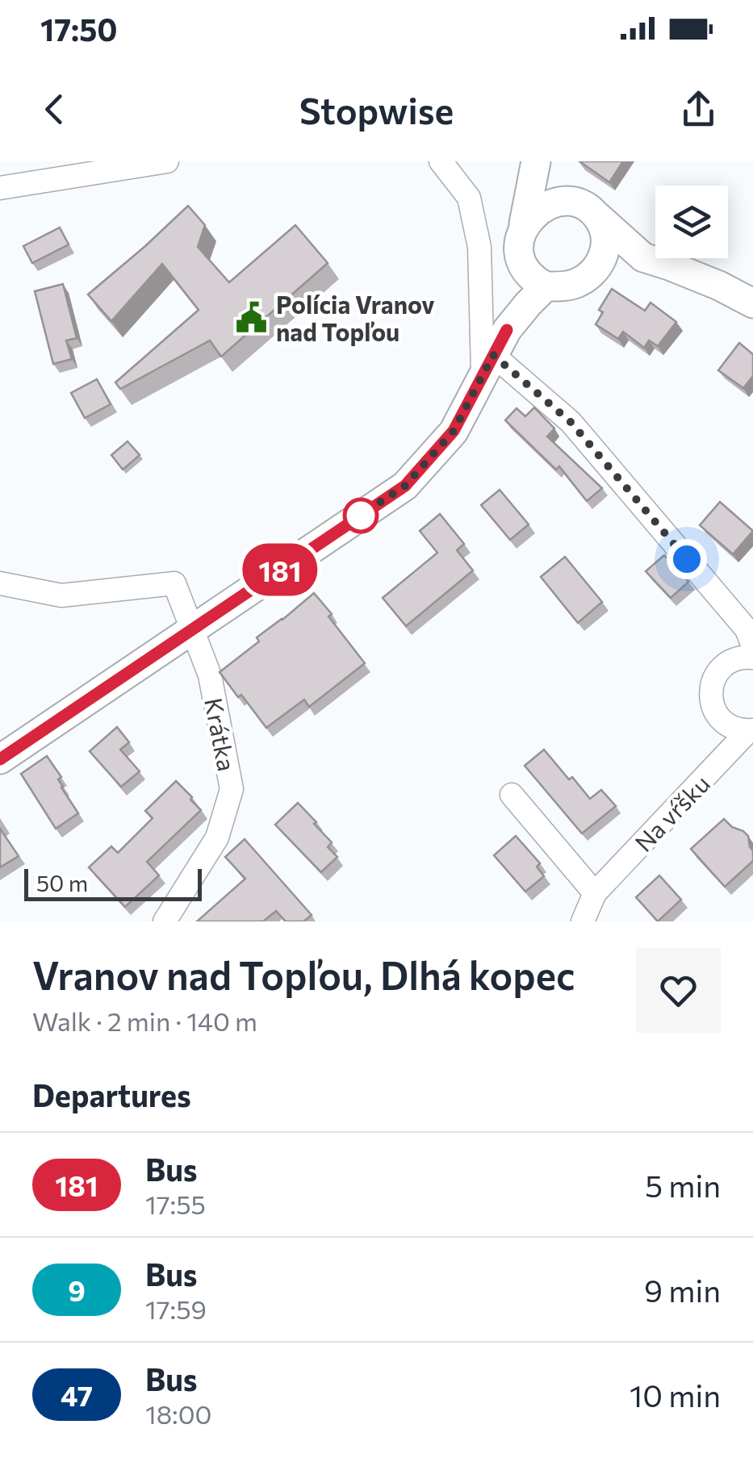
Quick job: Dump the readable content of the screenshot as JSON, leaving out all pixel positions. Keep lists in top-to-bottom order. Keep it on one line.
{"streets":{"street":["Krátka","Na vŕšku"]},"places":{"public building":["Polícia Vranov nad Topľou"]},"lines":["bus line 181"],"scale_bar":"50 m","page":{"status":"17:50","header":"Stopwise","on_map":"181","scale":"50 m","heading":[["Vranov nad Topľou, Dlhá kopec","Walk · 2 min · 140 m"],"Departures"],"list":[{"mark":"181","name":"Bus","note":"17:55","value":"5 min"},{"mark":"9","name":"Bus","note":"17:59","value":"9 min"},{"mark":"47","name":"Bus","note":"18:00","value":"10 min"}]}}
